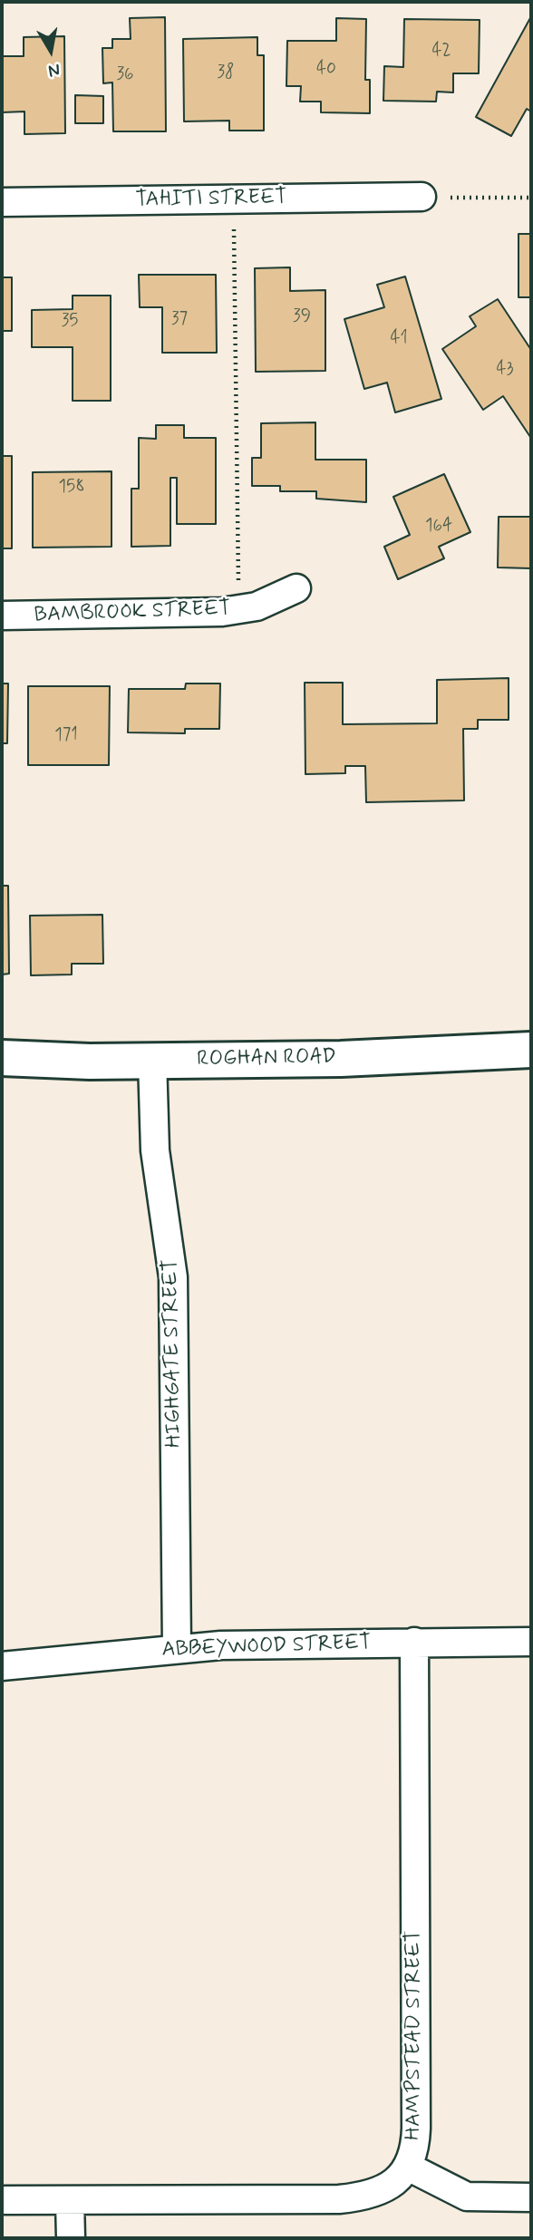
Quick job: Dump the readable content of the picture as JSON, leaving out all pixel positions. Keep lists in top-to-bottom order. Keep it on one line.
{"streets":{"main road":["ROGHAN ROAD"],"street":["TAHITI STREET","BAMBROOK STREET","HIGHGATE STREET","ABBEYWOOD STREET","HAMPSTEAD STREET"]},"crossings":[["ROGHAN ROAD","HIGHGATE STREET"],["HIGHGATE STREET","ABBEYWOOD STREET"],["ABBEYWOOD STREET","HAMPSTEAD STREET"]],"house_numbers":["42","40","38","36","39","37","35","41","43","158","164","171"],"north":"bottom"}
